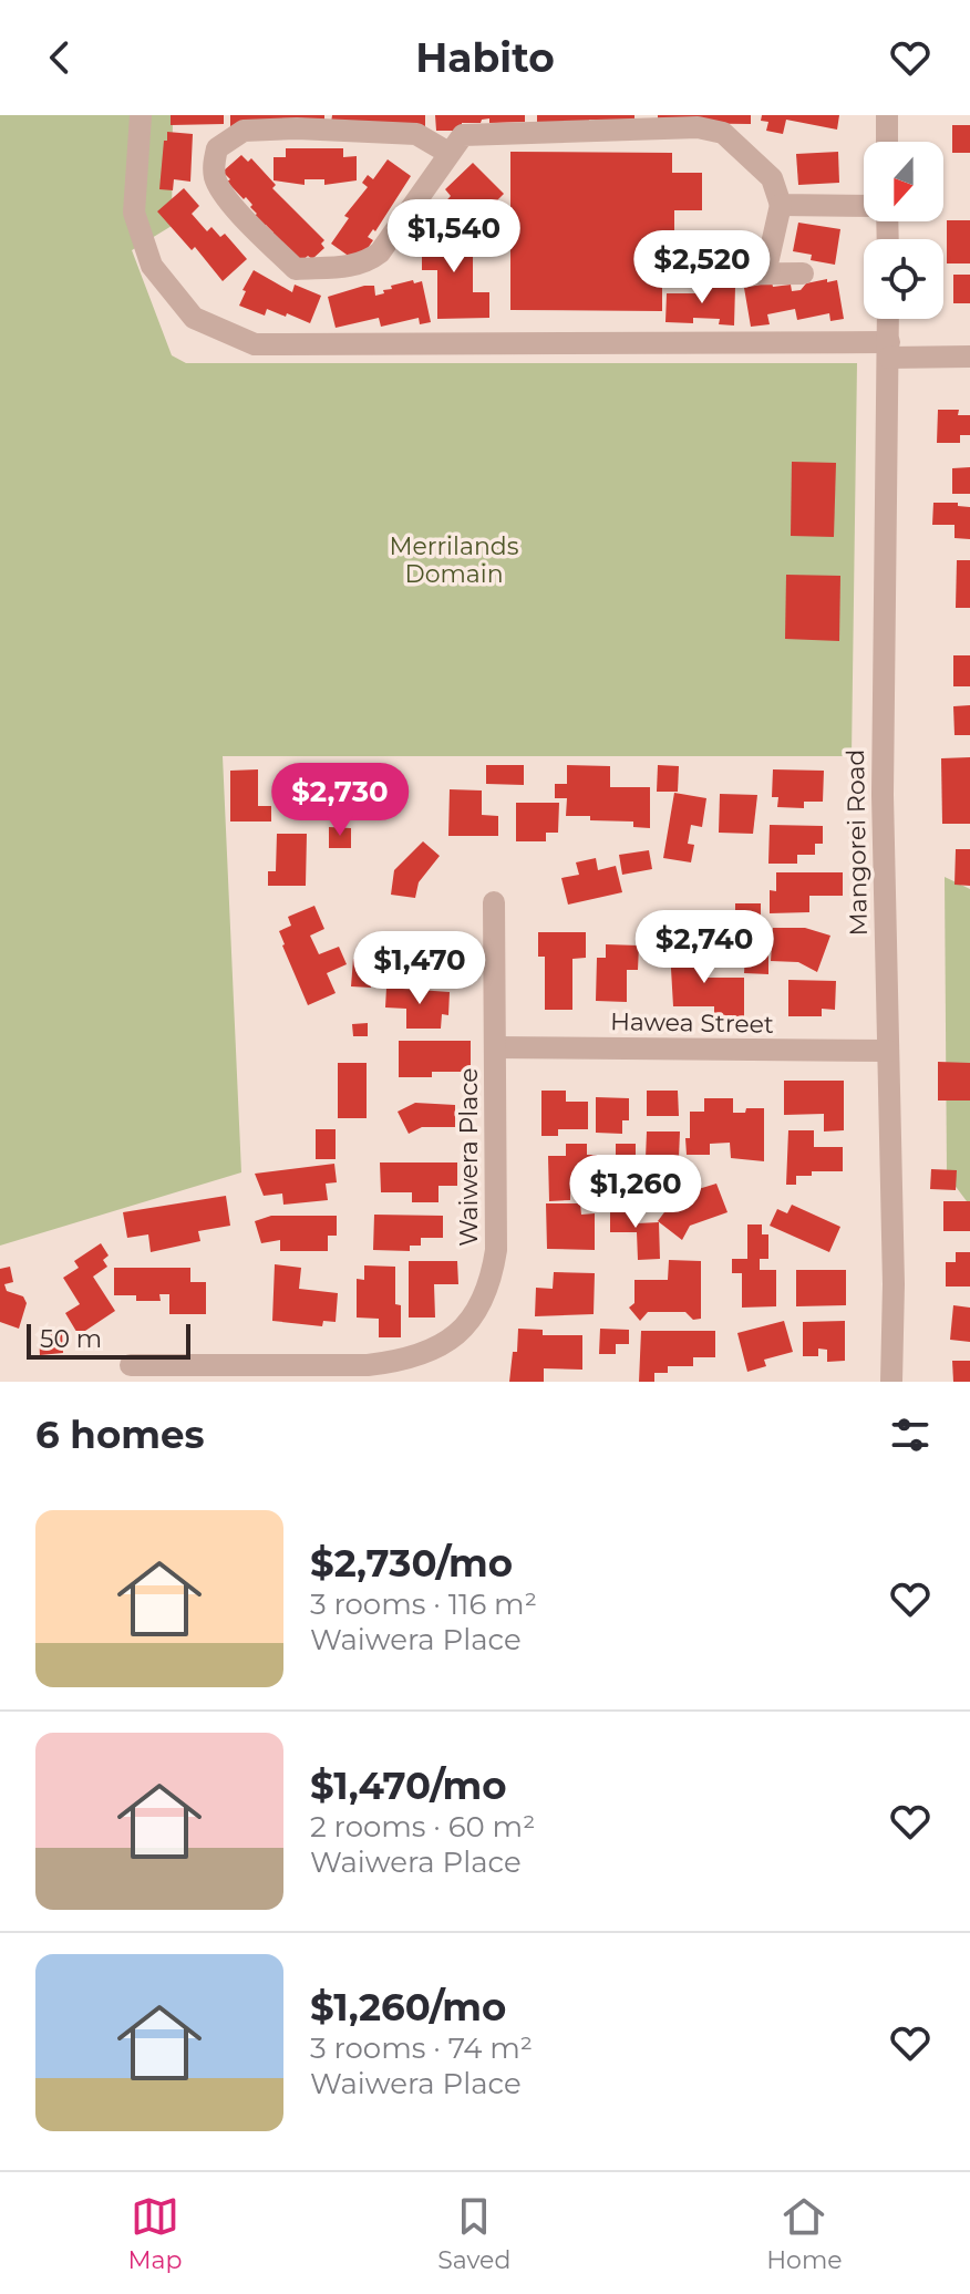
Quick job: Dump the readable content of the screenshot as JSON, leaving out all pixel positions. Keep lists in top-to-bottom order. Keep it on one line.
{"streets":{"street":["Mangorei Road","Hawea Street","Waiwera Place"]},"crossings":[["Mangorei Road","Hawea Street"],["Hawea Street","Waiwera Place"]],"parks":["Merrilands Domain"],"scale_bar":"50 m","north":"bottom","page":{"header":"Habito","price":["$1,540","$2,520","$2,730","$2,740","$1,470","$1,260"],"scale":"50 m","heading":"6 homes","list":[{"name":"$2,730/mo","note":"3 rooms · 116 m² · Waiwera Place"},{"name":"$1,470/mo","note":"2 rooms · 60 m² · Waiwera Place"},{"name":"$1,260/mo","note":"3 rooms · 74 m² · Waiwera Place"}],"tabs":["Map","Saved","Home"]}}
